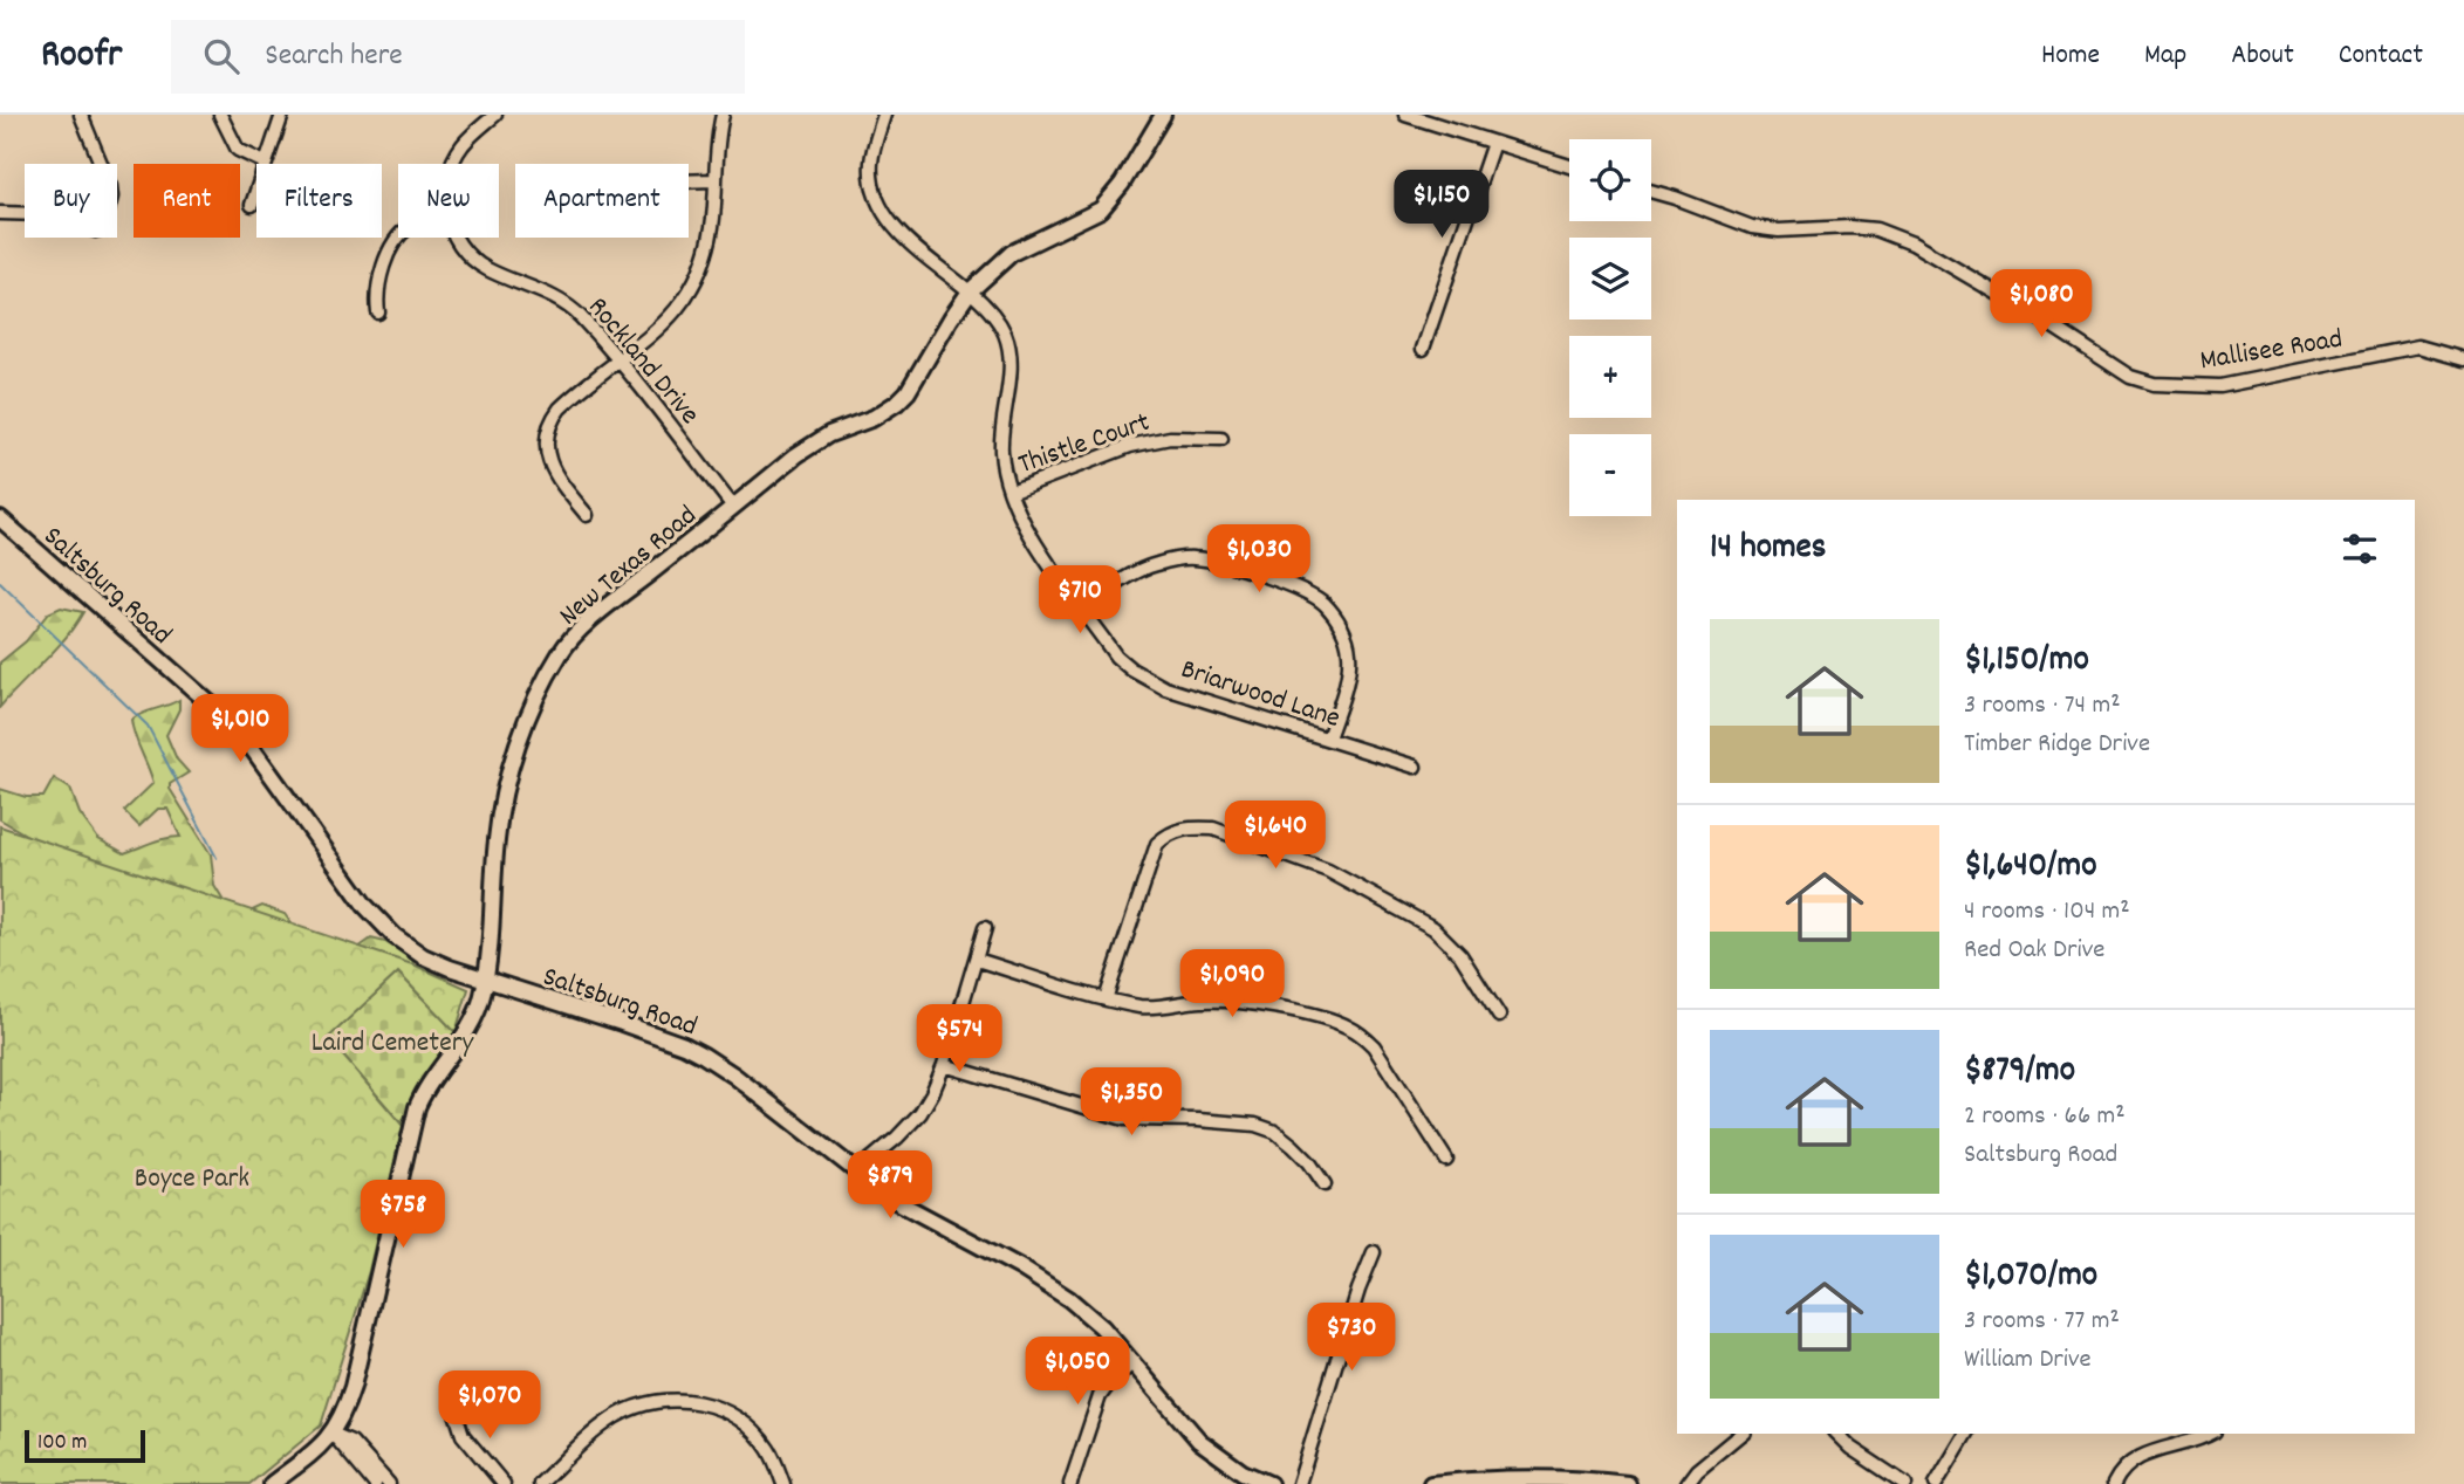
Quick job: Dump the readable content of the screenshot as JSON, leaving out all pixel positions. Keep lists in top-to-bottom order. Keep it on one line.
{"streets":{"main road":["New Texas Road","Saltsburg Road"],"street":["Mallisee Road","Rockland Drive","Thistle Court","Briarwood Lane"]},"crossings":[["Rockland Drive","New Texas Road"],["Thistle Court","Briarwood Lane"],["New Texas Road","Saltsburg Road"],["New Texas Road","Briarwood Lane"]],"parks":["Laird Cemetery","Boyce Park"],"scale_bar":"100 m","page":{"header":"Roofr","search":"Search here","nav":["Home","Map","About","Contact"],"map_buttons":["+","−"],"chip":["Buy","Rent","Filters","New","Apartment"],"price":["$1,150","$1,080","$1,030","$710","$1,010","$1,640","$1,090","$574","$1,350","$879","$758","$730","$1,050","$1,070"],"heading":"14 homes","list":[{"name":"$1,150/mo","note":"3 rooms · 74 m² · Timber Ridge Drive"},{"name":"$1,640/mo","note":"4 rooms · 104 m² · Red Oak Drive"},{"name":"$879/mo","note":"2 rooms · 66 m² · Saltsburg Road"},{"name":"$1,070/mo","note":"3 rooms · 77 m² · William Drive"}],"scale":"100 m"}}
